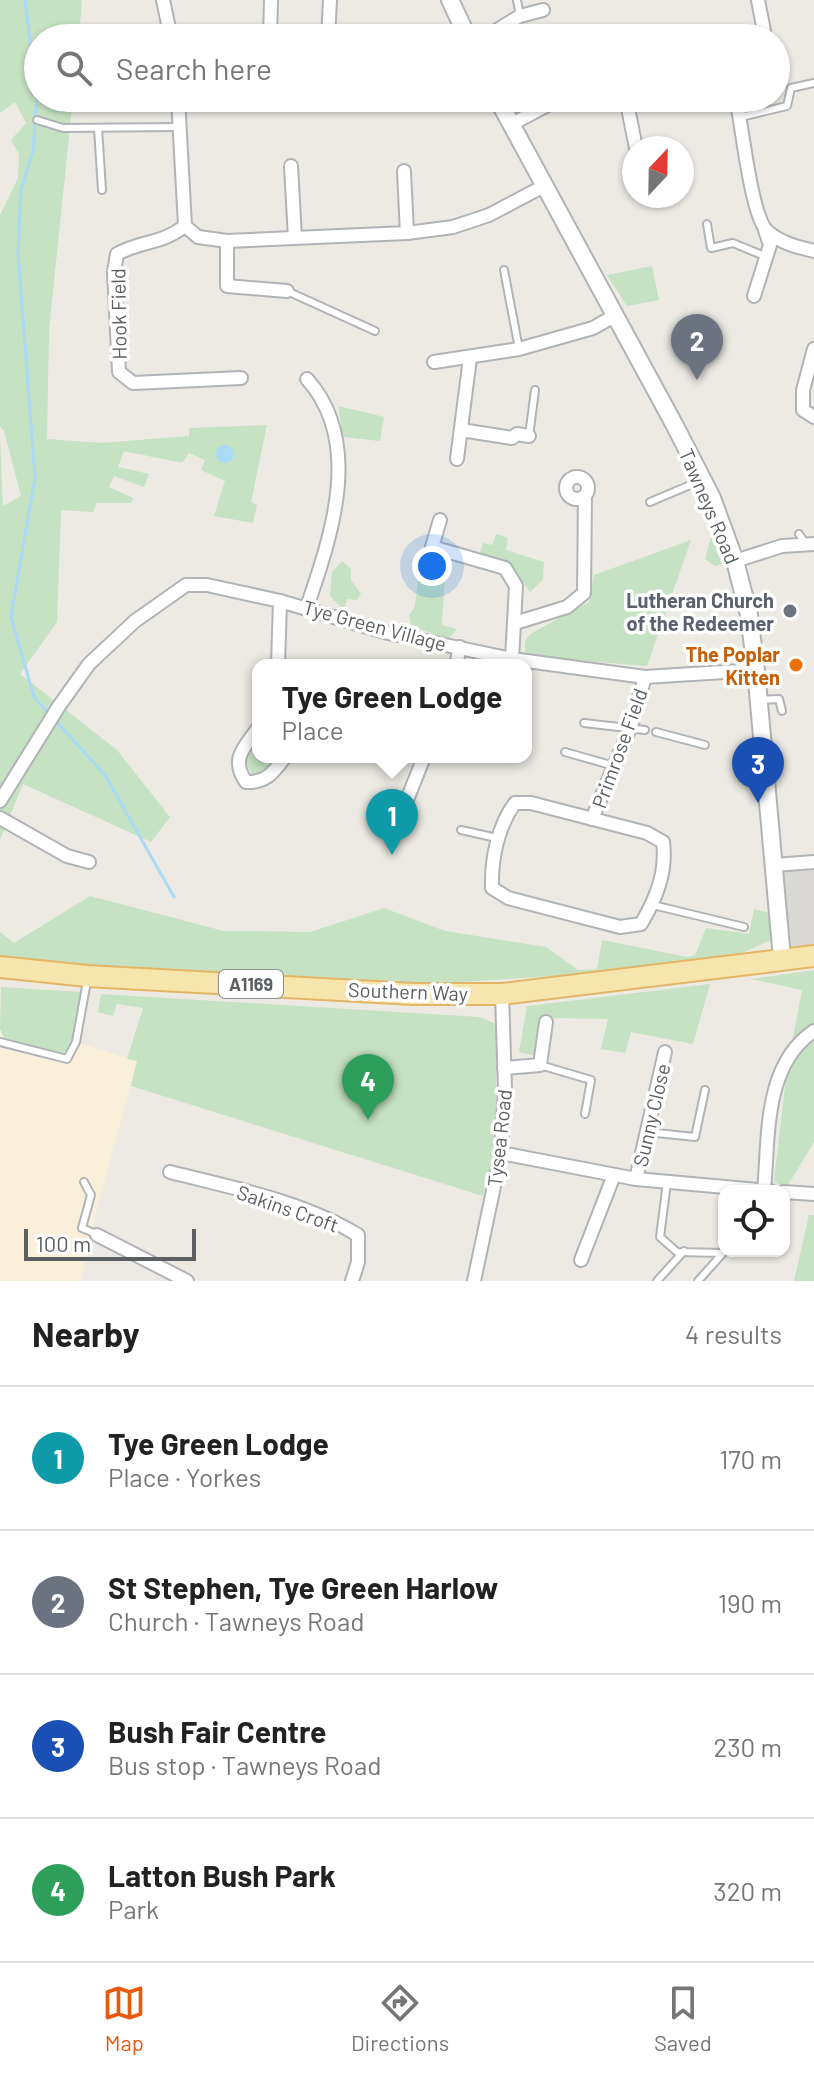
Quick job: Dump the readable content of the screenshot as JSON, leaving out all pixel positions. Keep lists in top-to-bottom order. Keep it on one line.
{"streets":{"main road":["A1169","Southern Way"],"street":["Hook Field","Tawneys Road","Tye Green Village","Primrose Field","Sunny Close","Tysea Road","Sakins Croft"]},"crossings":[["Tawneys Road","Tye Green Village"],["Tawneys Road","Southern Way"],["Tye Green Village","Primrose Field"],["Southern Way","Tysea Road"]],"places":["Lutheran Church of the Redeemer","The Poplar Kitten"],"scale_bar":"100 m","north":"top","page":{"search":"Search here","pins":["2","3","1","4"],"popup":["Tye Green Lodge","Place"],"scale":"100 m","heading":["Nearby","4 results"],"list":[{"mark":"1","name":"Tye Green Lodge","note":"Place · Yorkes","value":"170 m"},{"mark":"2","name":"St Stephen, Tye Green Harlow","note":"Church · Tawneys Road","value":"190 m"},{"mark":"3","name":"Bush Fair Centre","note":"Bus stop · Tawneys Road","value":"230 m"},{"mark":"4","name":"Latton Bush Park","note":"Park","value":"320 m"}],"nav":["Map","Directions","Saved"]}}
